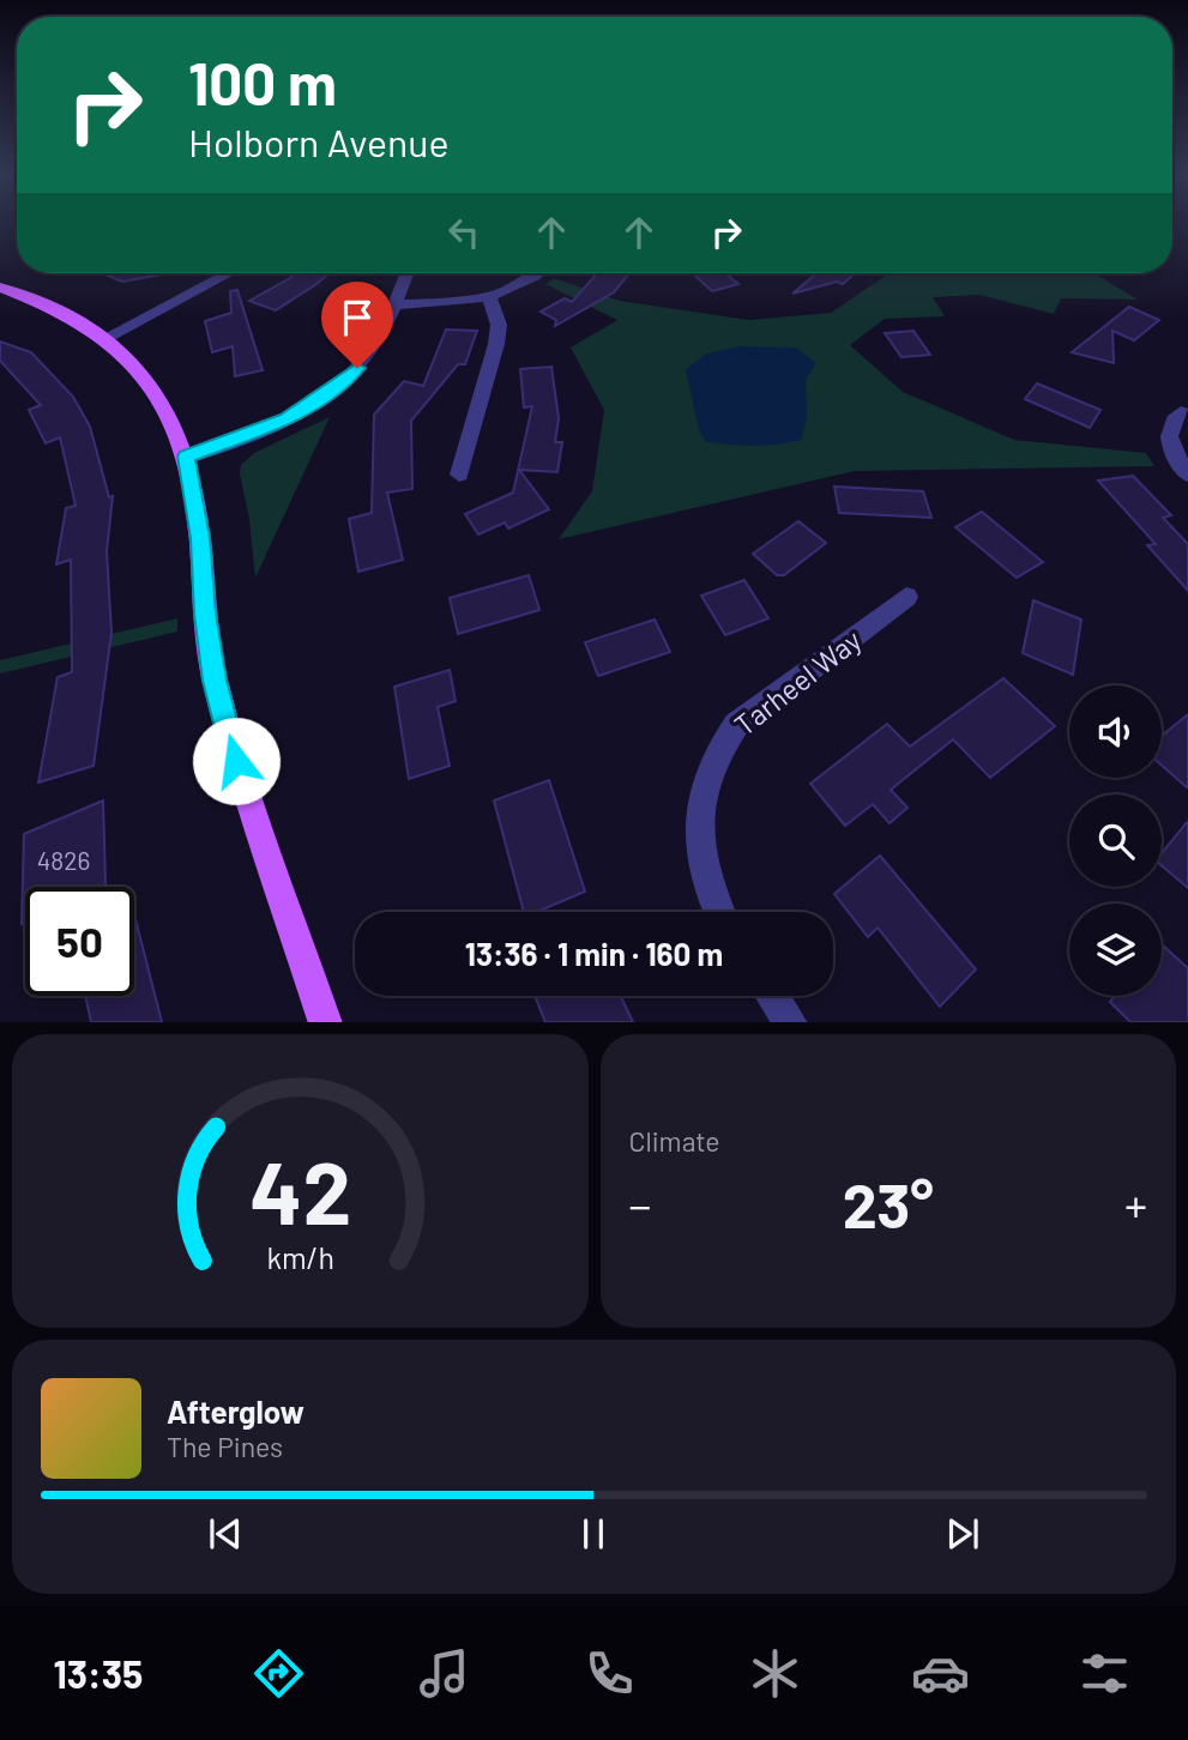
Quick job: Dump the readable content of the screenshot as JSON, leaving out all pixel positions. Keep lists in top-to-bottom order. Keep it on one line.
{"streets":{"street":["Tarheel Way"]},"house_numbers":["4826"],"page":{"turn":["100 m","Holborn Avenue"],"limit":"50","trip":"13:36 · 1 min · 160 m","tile":"Climate","heat":["−","23°","+"],"song":["Afterglow","The Pines"],"tabs":"13:35","gauge":["42","km/h"]}}
